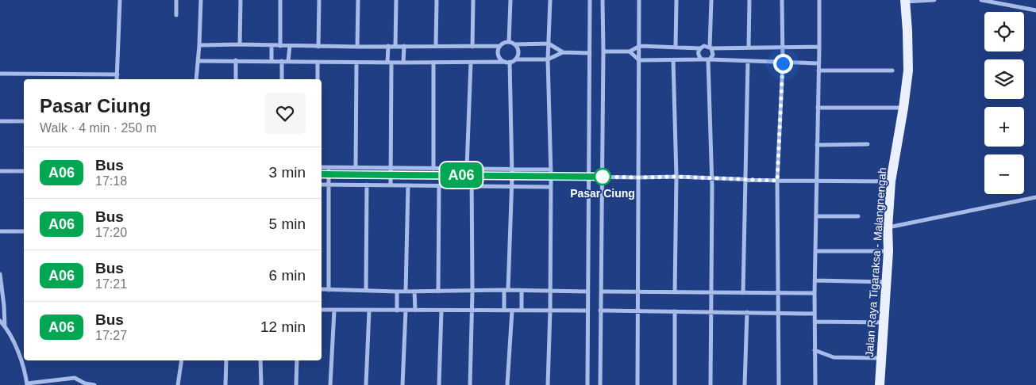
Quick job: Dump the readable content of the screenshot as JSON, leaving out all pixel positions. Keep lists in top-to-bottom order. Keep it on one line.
{"streets":{"main road":["Jalan Raya Tigaraksa - Malangnengah"]},"places":["Pasar Ciung"],"lines":["bus line A06"],"page":{"on_map":"A06","map_buttons":["+","−"],"heading":["Pasar Ciung","Walk · 4 min · 250 m"],"list":[{"mark":"A06","name":"Bus","note":"17:18","value":"3 min"},{"mark":"A06","name":"Bus","note":"17:20","value":"5 min"},{"mark":"A06","name":"Bus","note":"17:21","value":"6 min"},{"mark":"A06","name":"Bus","note":"17:27","value":"12 min"}]}}
